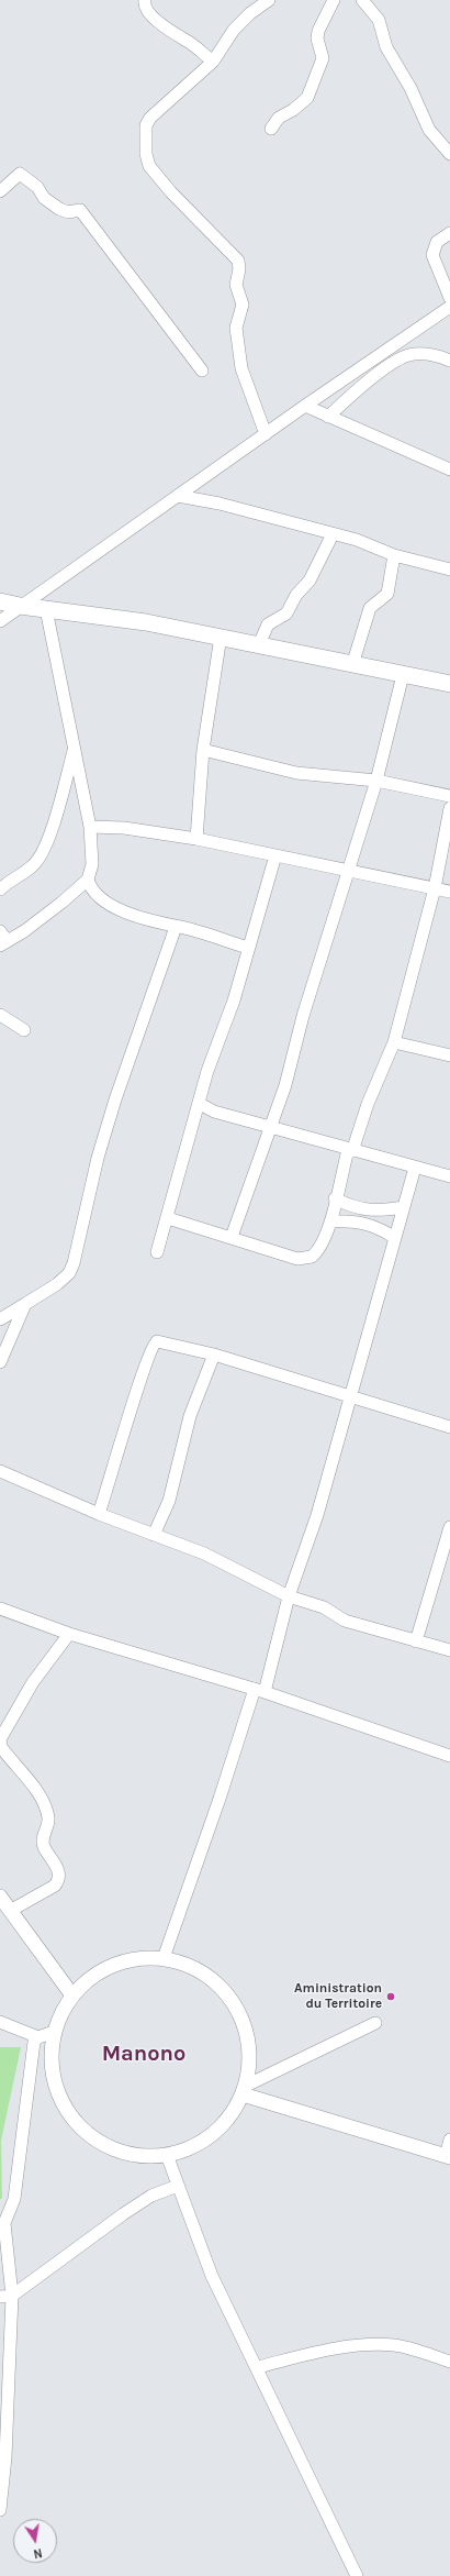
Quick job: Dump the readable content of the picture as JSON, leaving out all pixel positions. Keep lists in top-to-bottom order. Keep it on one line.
{"districts":["Manono"],"places":["Aministration du Territoire"],"north":"bottom"}
